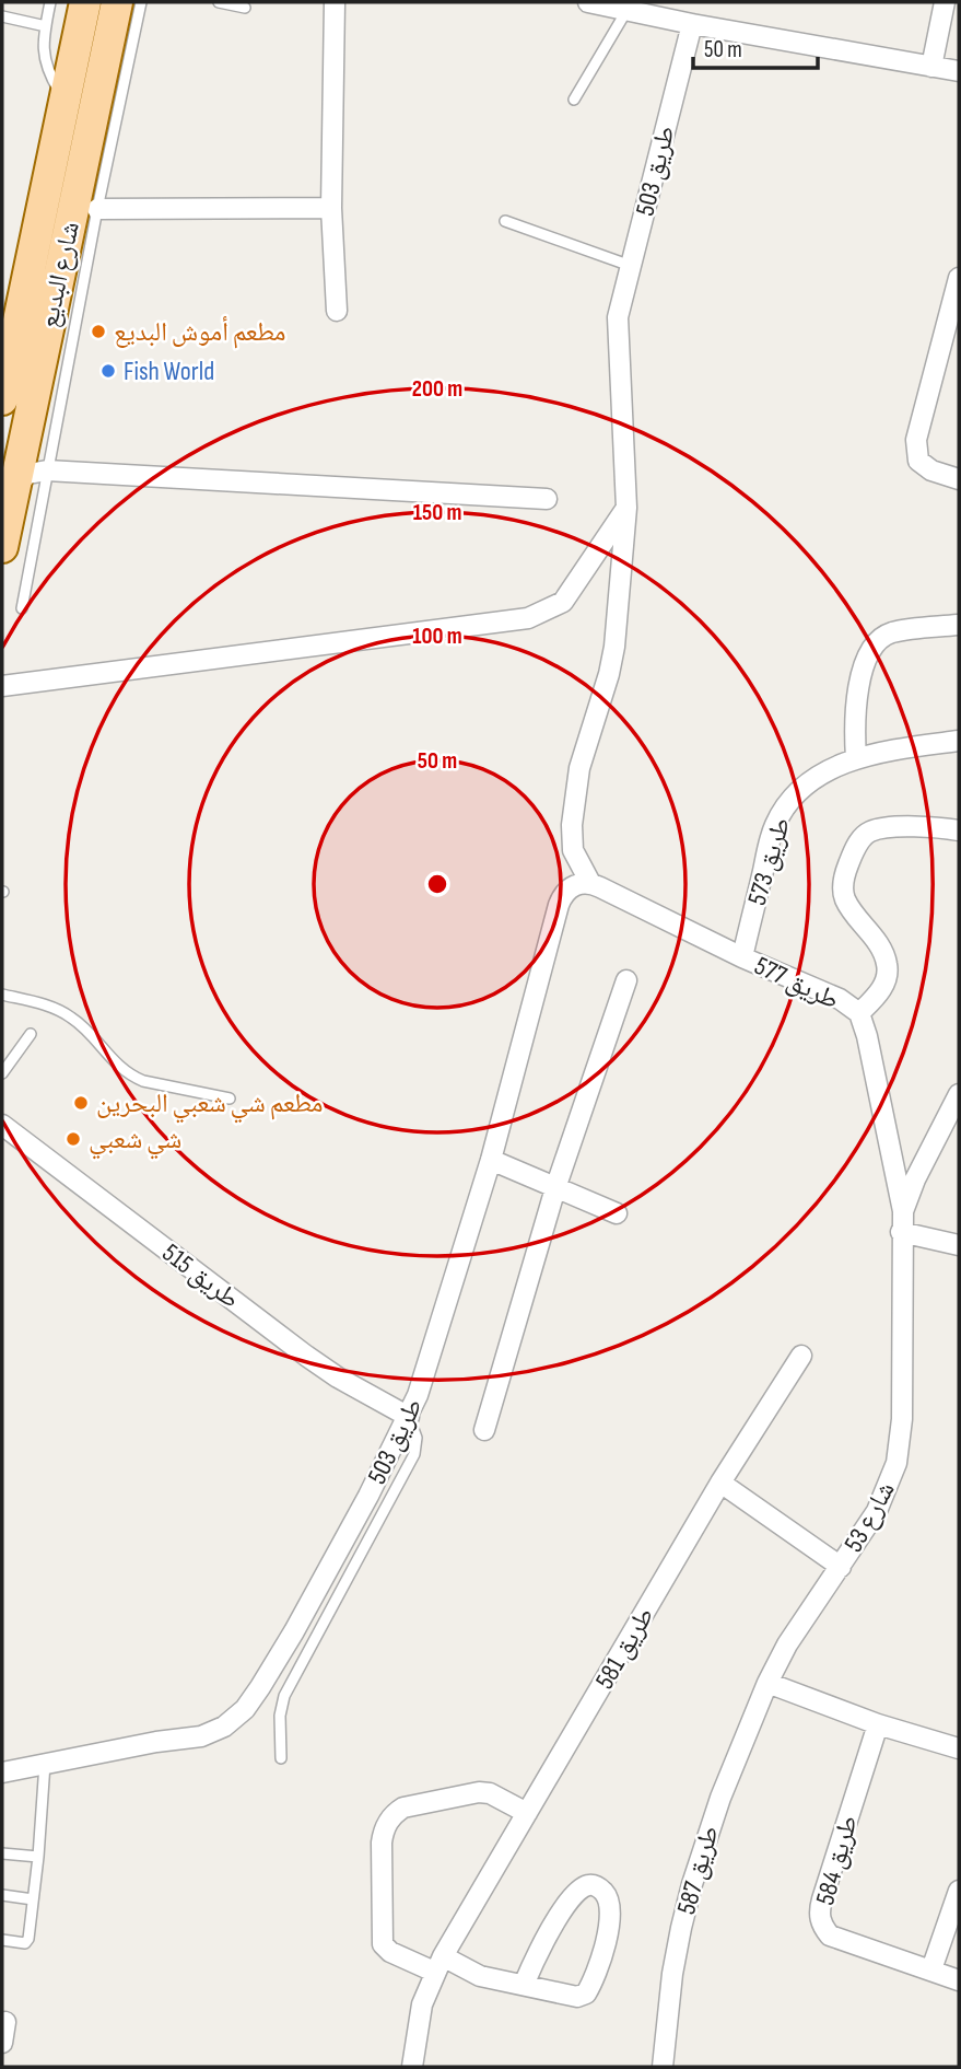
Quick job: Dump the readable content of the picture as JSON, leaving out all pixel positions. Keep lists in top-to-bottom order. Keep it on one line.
{"streets":{"main road":["شارع البديع"],"street":["طريق 503","طريق 573","طريق 577","طريق 515","شارع 53","طريق 581","طريق 584","طريق 587"]},"crossings":[["طريق 503","طريق 577"],["طريق 503","طريق 515"],["طريق 573","طريق 577"],["طريق 577","شارع 53"],["شارع 53","طريق 587"]],"places":["مطعم أموش البديع","Fish World","مطعم شي شعبي البحرين","شي شعبي"],"scale_bar":"50 m","rings":["200 m","150 m","100 m","50 m"]}
